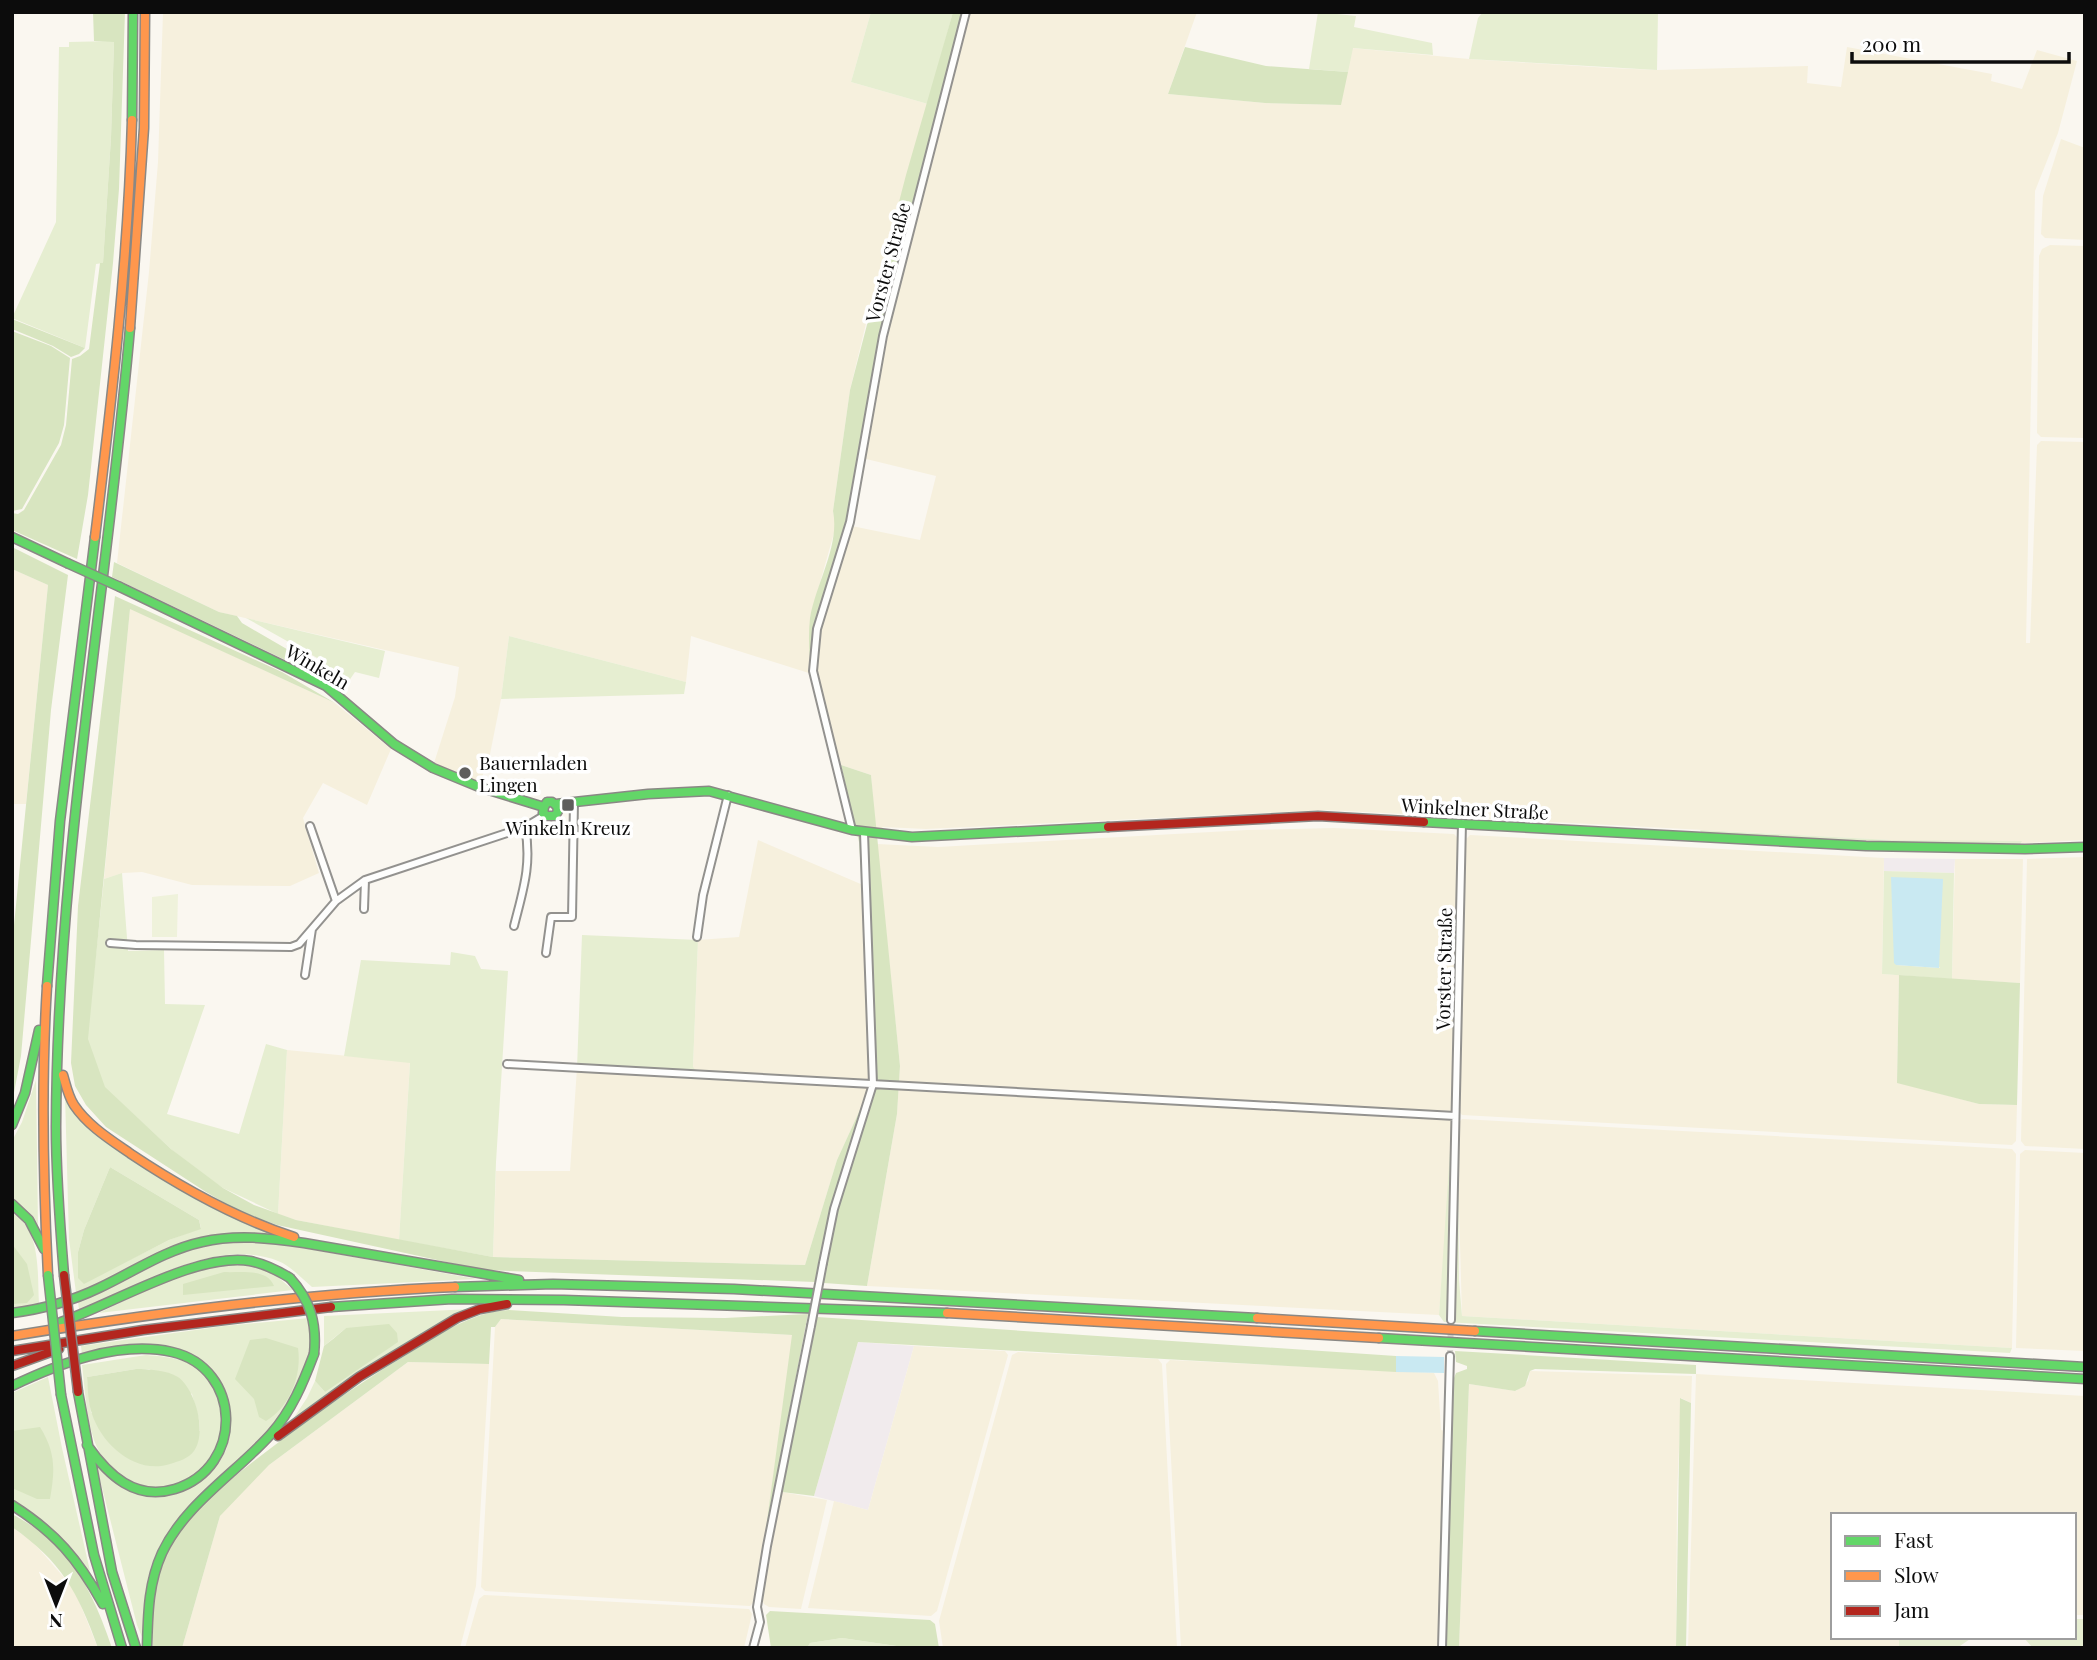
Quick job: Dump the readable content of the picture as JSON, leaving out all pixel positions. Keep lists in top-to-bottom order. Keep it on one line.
{"streets":{"main road":["Winkeln","Winkelner Straße"],"street":["Vorster Straße"]},"crossings":[["Vorster Straße","Winkelner Straße"]],"places":{"other":["Bauernladen Lingen"],"transit":["Winkeln Kreuz"]},"legend":["Fast","Slow","Jam"],"scale_bar":"200 m","north":"bottom"}
